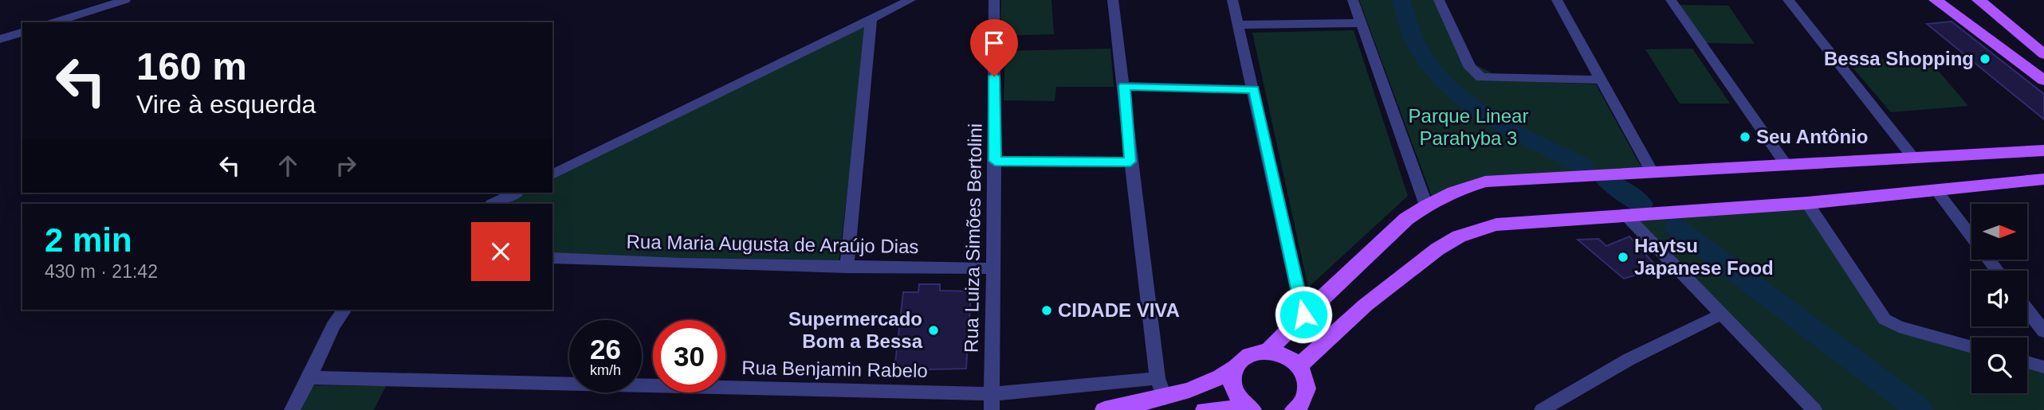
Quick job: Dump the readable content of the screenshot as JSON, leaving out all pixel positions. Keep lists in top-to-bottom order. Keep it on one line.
{"streets":{"street":["Rua Luiza Simões Bertolini","Rua Maria Augusta de Araújo Dias","Rua Benjamin Rabelo"]},"crossings":[["Rua Luiza Simões Bertolini","Rua Maria Augusta de Araújo Dias"],["Rua Luiza Simões Bertolini","Rua Benjamin Rabelo"]],"parks":["Parque Linear Parahyba 3"],"places":["Bessa Shopping","Seu Antônio","Haytsu Japanese Food","CIDADE VIVA","Supermercado Bom a Bessa"],"north":"right","page":{"turn":["160 m","Vire à esquerda"],"heading":["2 min","430 m · 21:42"],"speed":"26 km/h","limit":"30"}}
